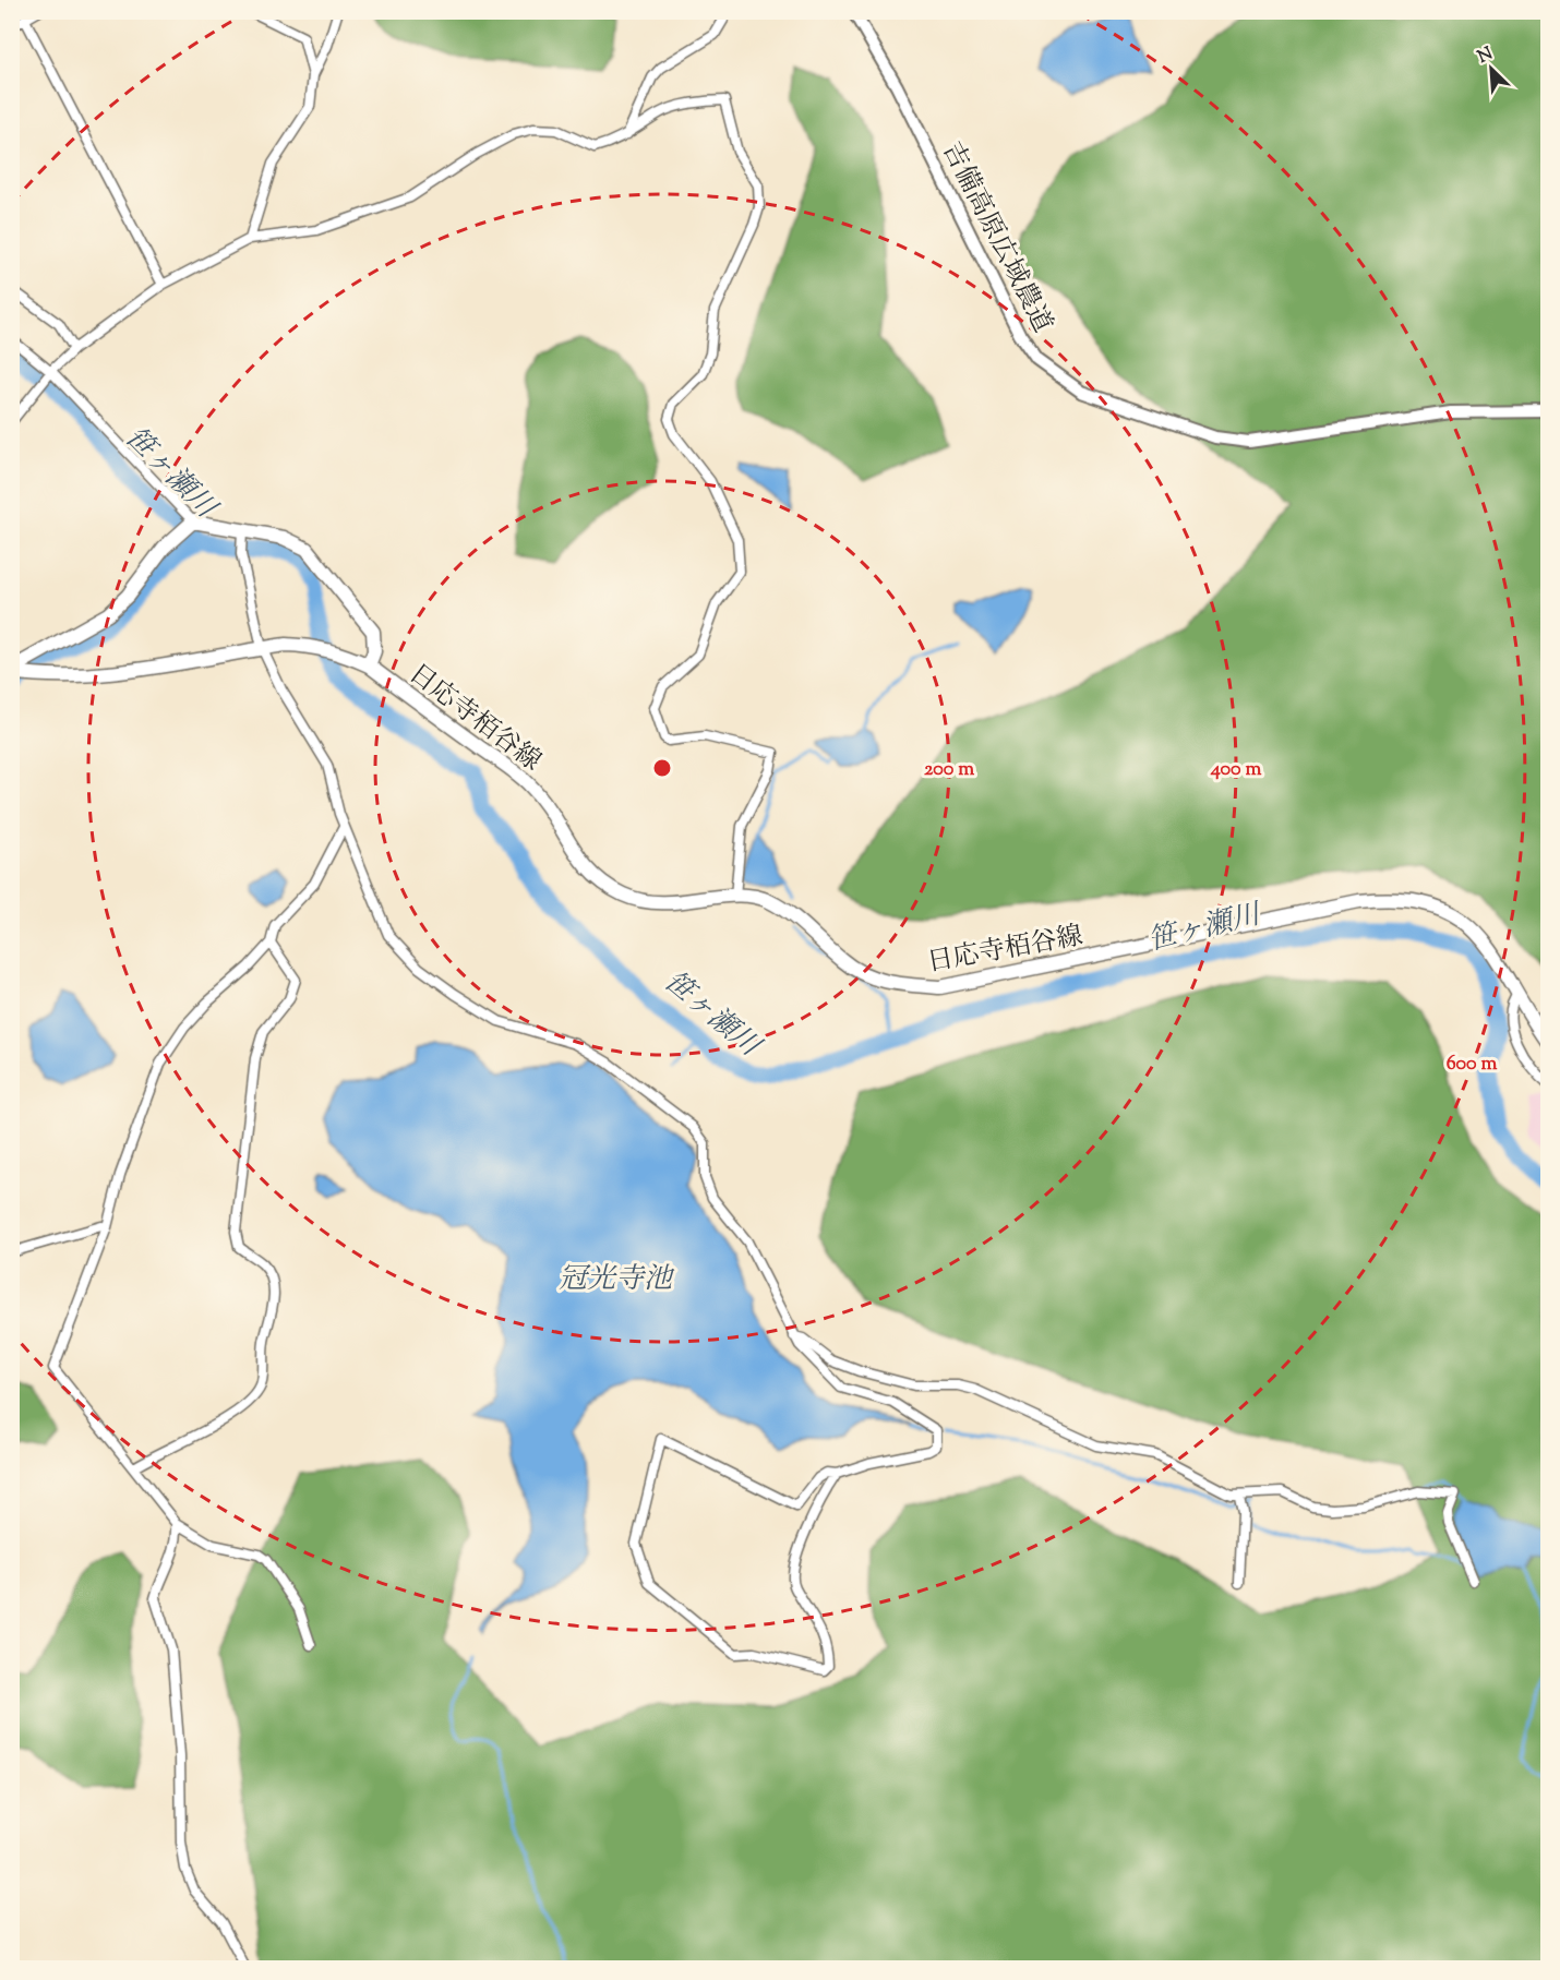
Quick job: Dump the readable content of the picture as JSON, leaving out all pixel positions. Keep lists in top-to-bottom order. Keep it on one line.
{"streets":{"main road":["日応寺栢谷線"],"street":["吉備高原広域農道"]},"water":["笹ヶ瀬川","冠光寺池"],"north":"top left","rings":["200 m","400 m","600 m"]}
